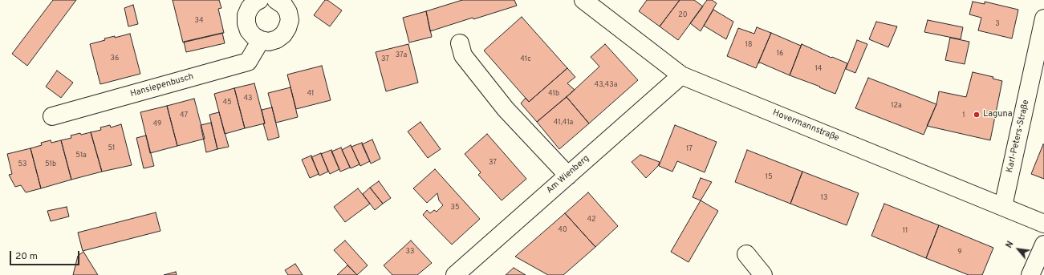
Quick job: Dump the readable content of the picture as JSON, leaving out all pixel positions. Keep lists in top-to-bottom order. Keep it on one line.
{"streets":{"street":["Hansiepenbusch","Hovermannstraße","Karl-Peters-Straße","Am Wienberg"]},"crossings":[["Hovermannstraße","Karl-Peters-Straße"],["Hovermannstraße","Am Wienberg"]],"places":["Laguna"],"house_numbers":["20","34","3","18","16","37a","36","37","41c","14","43,43a","41","41b","43","45","12a","47","1","41,41a","49","51","17","51a","37","53","51b","15","13","35","42","40","11","33","9"],"scale_bar":"20 m","north":"top left"}
